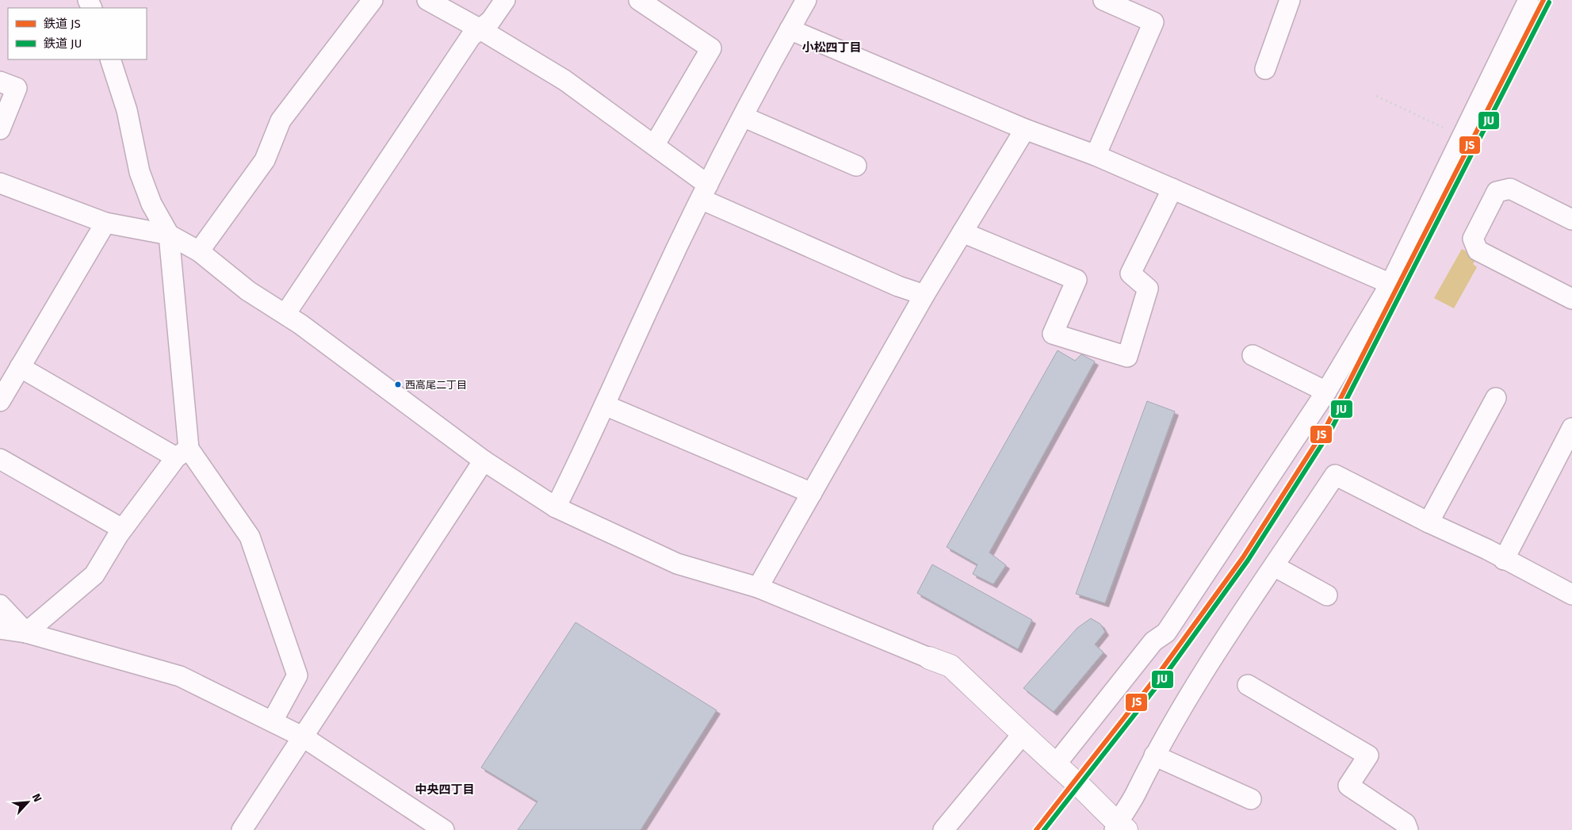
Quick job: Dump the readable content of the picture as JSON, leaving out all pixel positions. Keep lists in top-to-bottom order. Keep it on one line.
{"districts":["小松四丁目","中央四丁目"],"places":["西高尾二丁目"],"lines":["rail line JS","rail line JU"],"legend":["鉄道 JS","鉄道 JU"],"north":"top right"}
